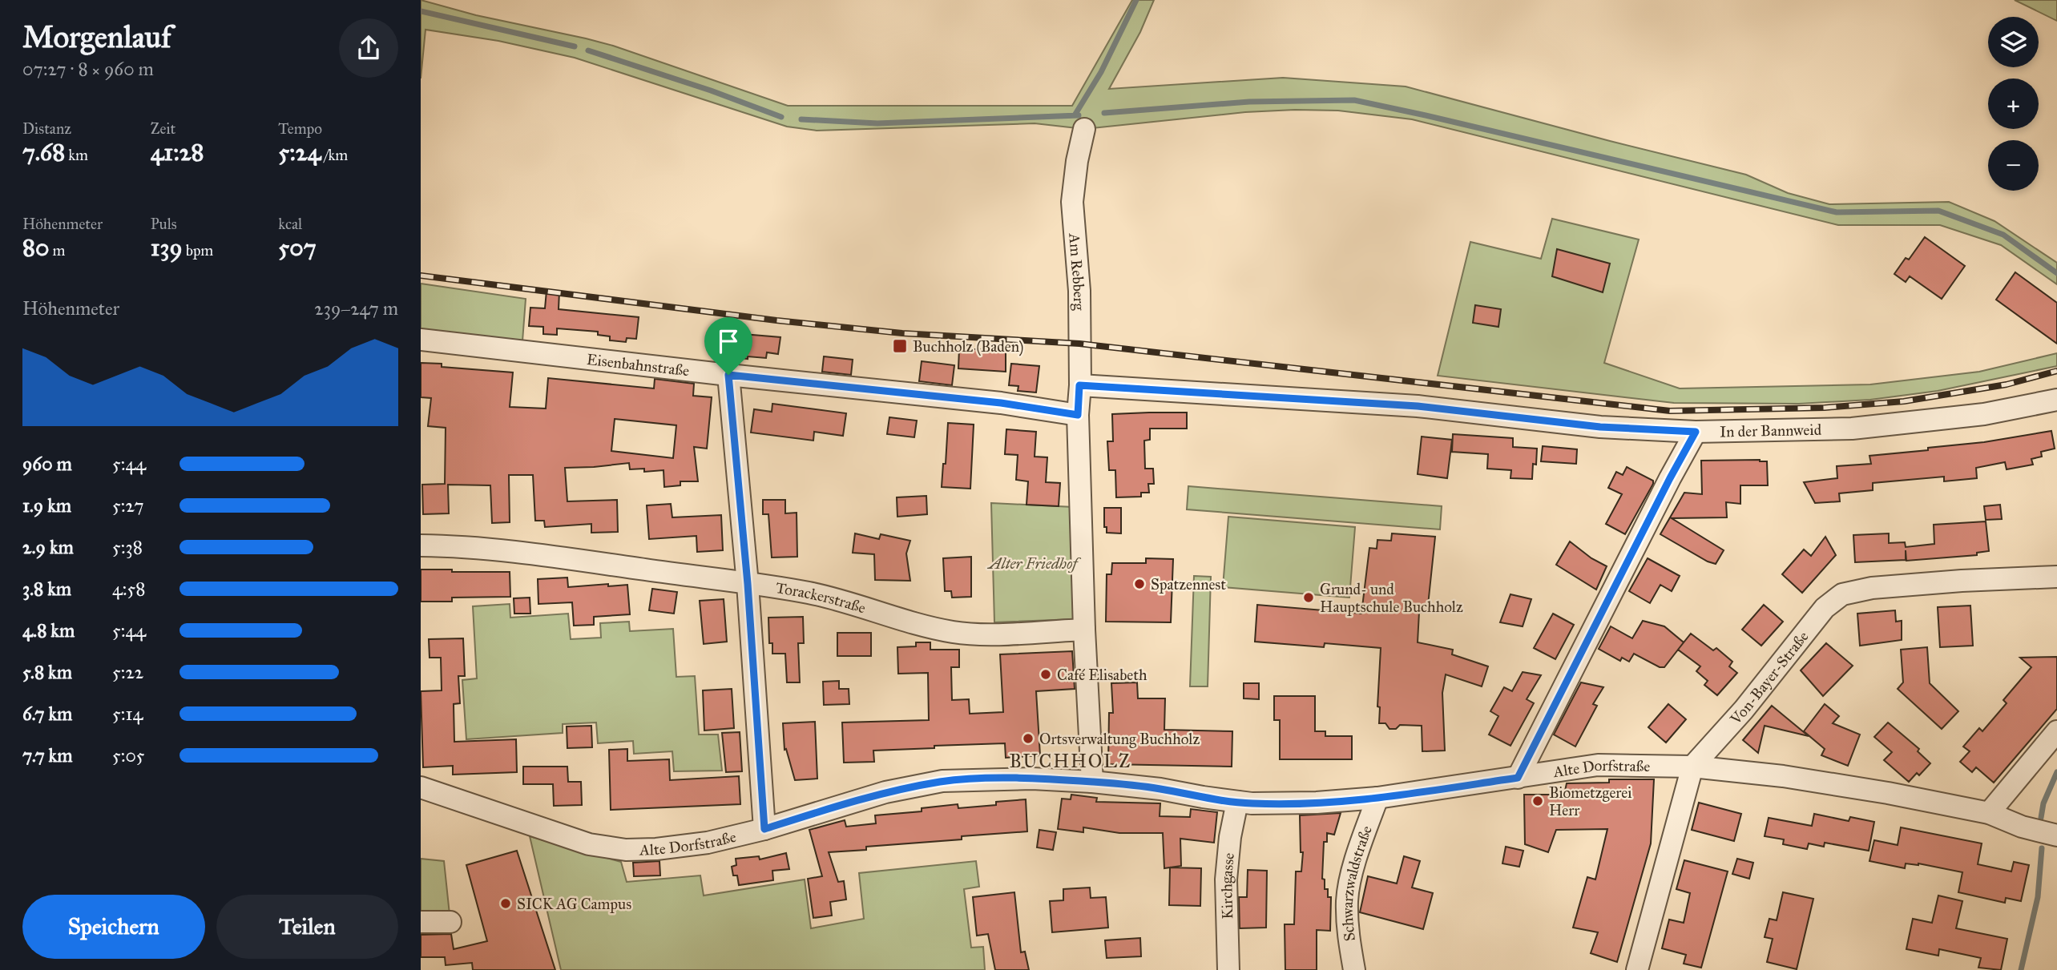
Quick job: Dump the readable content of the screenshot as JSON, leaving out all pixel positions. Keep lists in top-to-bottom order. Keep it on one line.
{"streets":{"street":["Am Rebberg","Eisenbahnstraße","In der Bannweid","Torackerstraße","Von-Bayer-Straße","Alte Dorfstraße","Schwarzwaldstraße","Kirchgasse"]},"crossings":[["Am Rebberg","Eisenbahnstraße"],["Am Rebberg","In der Bannweid"],["Von-Bayer-Straße","Alte Dorfstraße"],["Alte Dorfstraße","Schwarzwaldstraße"],["Alte Dorfstraße","Kirchgasse"]],"districts":["BUCHHOLZ"],"parks":["Alter Friedhof"],"places":{"transit":["Buchholz (Baden)"],"other":["Spatzennest","Grund- und Hauptschule Buchholz","Café Elisabeth","Ortsverwaltung Buchholz","Biometzgerei Herr","SICK AG Campus"]},"page":{"heading":["Morgenlauf","07:27 · 8 × 960 m"],"map_buttons":["+","−"],"stats":[["Distanz","7.68 km"],["Zeit","41:28"],["Tempo","5:24 /km"],["Höhenmeter","80 m"],["Puls","139 bpm"],["kcal","507"]],"chart":["Höhenmeter","239–247 m"],"list":[{"name":"960 m","note":"5:44"},{"name":"1.9 km","note":"5:27"},{"name":"2.9 km","note":"5:38"},{"name":"3.8 km","note":"4:58"},{"name":"4.8 km","note":"5:44"},{"name":"5.8 km","note":"5:22"},{"name":"6.7 km","note":"5:14"},{"name":"7.7 km","note":"5:05"}],"buttons":["Speichern","Teilen"]}}
